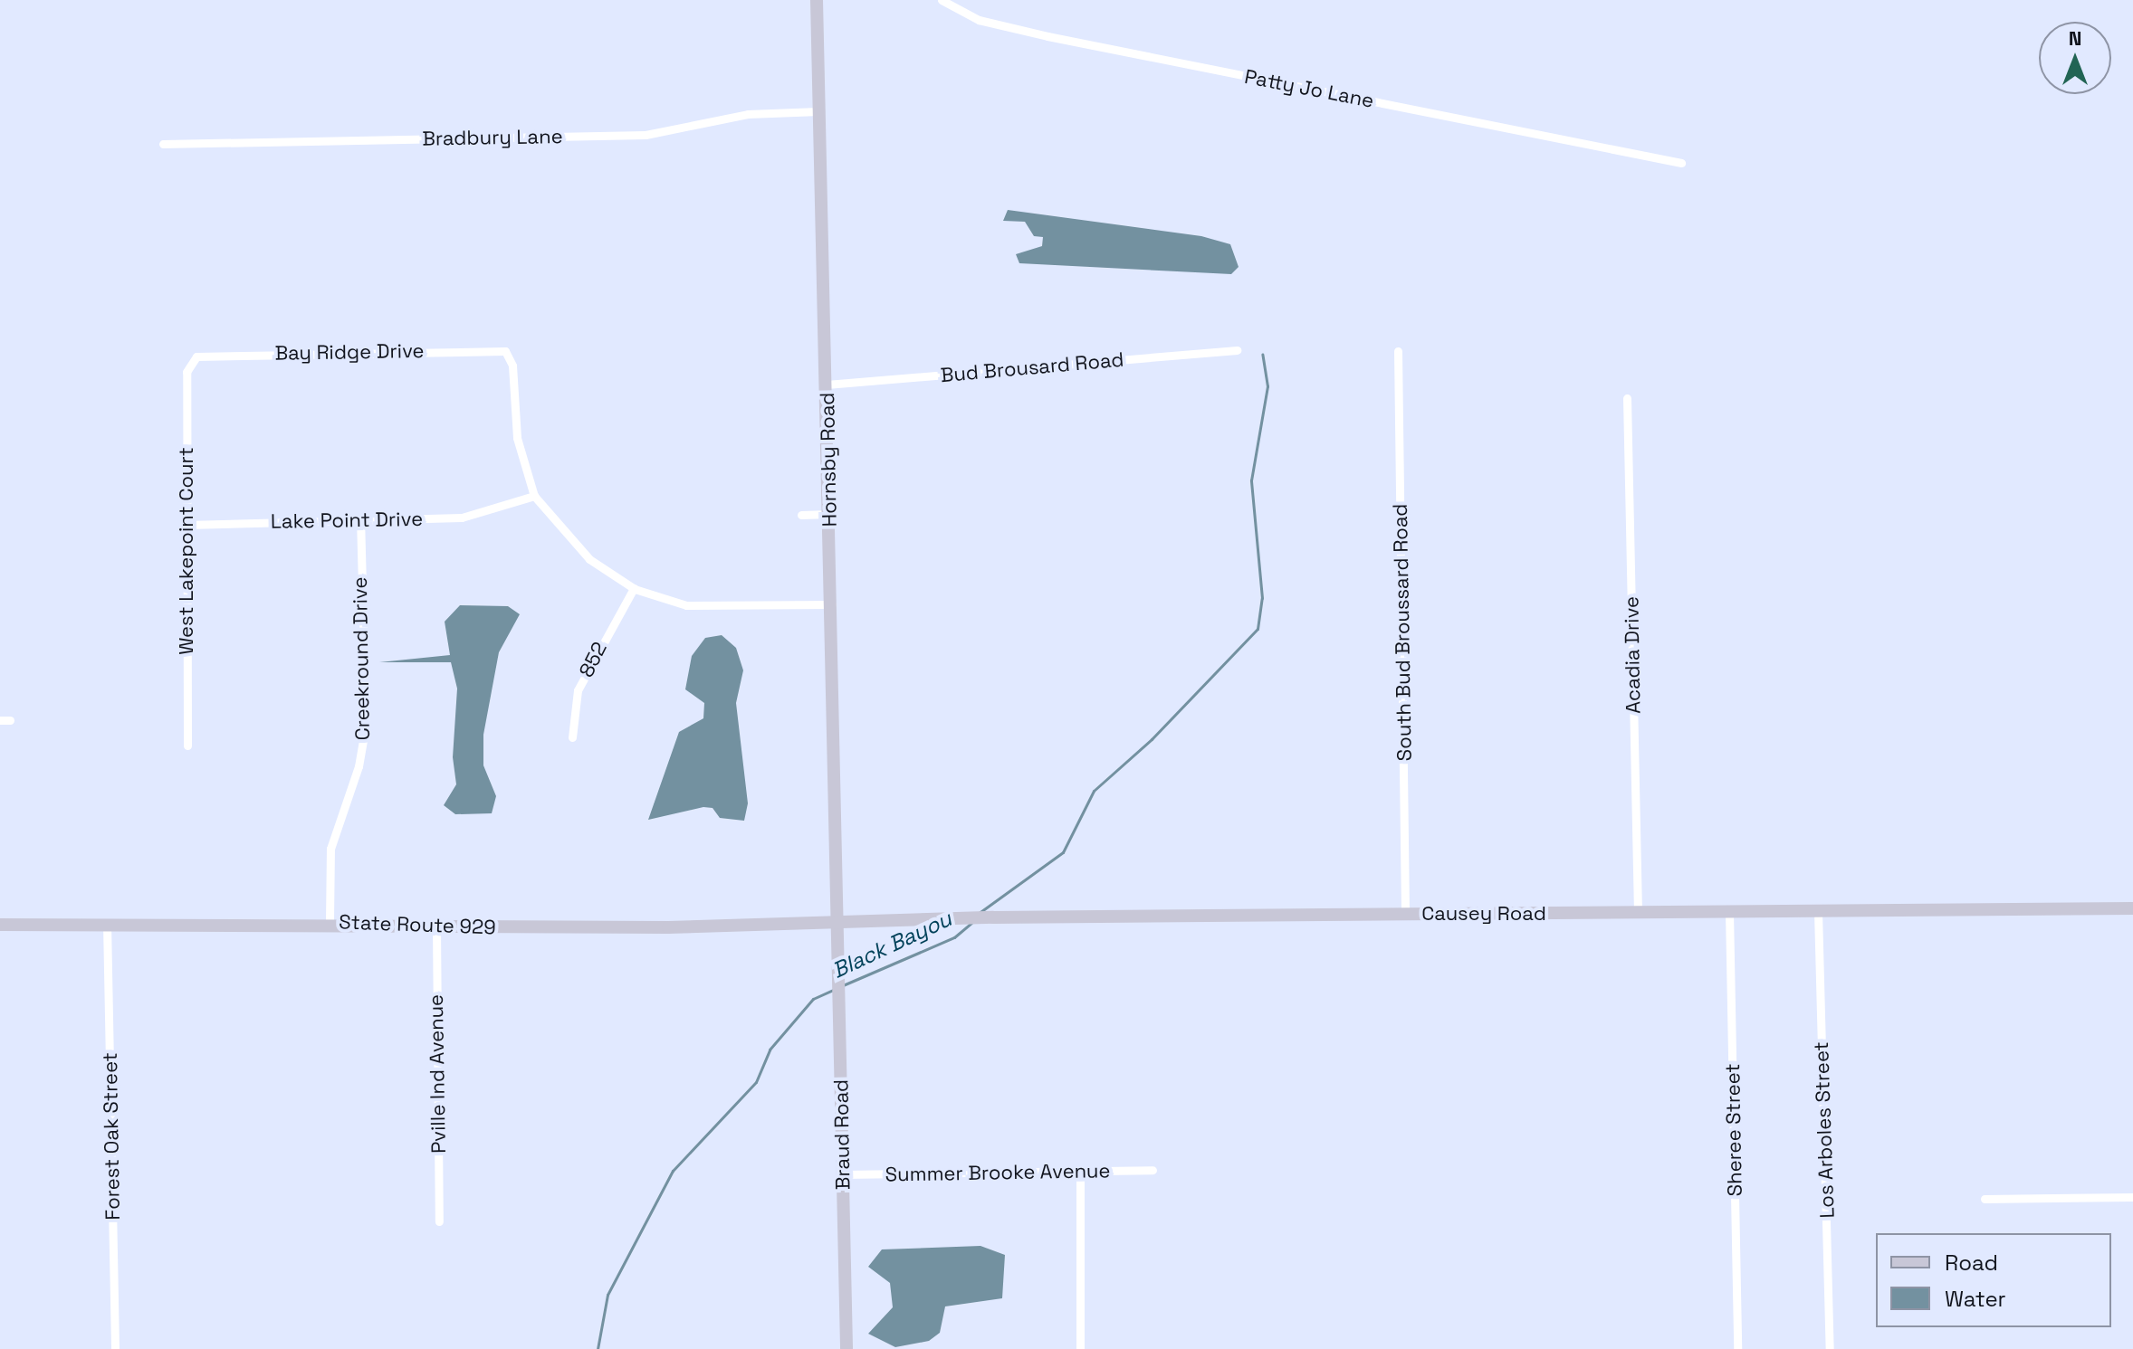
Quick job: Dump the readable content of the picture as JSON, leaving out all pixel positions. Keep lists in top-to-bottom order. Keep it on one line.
{"streets":{"street":["Patty Jo Lane","Bradbury Lane","Bay Ridge Drive","Bud Brousard Road","Hornsby Road","Lake Point Drive","West Lakepoint Court","South Bud Broussard Road","Acadia Drive","Creekround Drive","852","Causey Road","State Route 929","Pville Ind Avenue","Sheree Street","Los Arboles Street","Braud Road","Forest Oak Street","Summer Brooke Avenue"]},"crossings":[["Bradbury Lane","Hornsby Road"],["Bay Ridge Drive","Lake Point Drive"],["Bay Ridge Drive","West Lakepoint Court"],["Bud Brousard Road","Hornsby Road"],["Hornsby Road","Causey Road"],["Hornsby Road","State Route 929"],["Hornsby Road","Braud Road"],["Lake Point Drive","West Lakepoint Court"],["Lake Point Drive","Creekround Drive"],["South Bud Broussard Road","Causey Road"],["Acadia Drive","Causey Road"],["Creekround Drive","State Route 929"],["Causey Road","State Route 929"],["Causey Road","Sheree Street"],["Causey Road","Los Arboles Street"],["Causey Road","Braud Road"],["State Route 929","Pville Ind Avenue"],["State Route 929","Braud Road"],["State Route 929","Forest Oak Street"],["Braud Road","Summer Brooke Avenue"]],"water":["Black Bayou"],"legend":["Road","Water"],"north":"top"}
